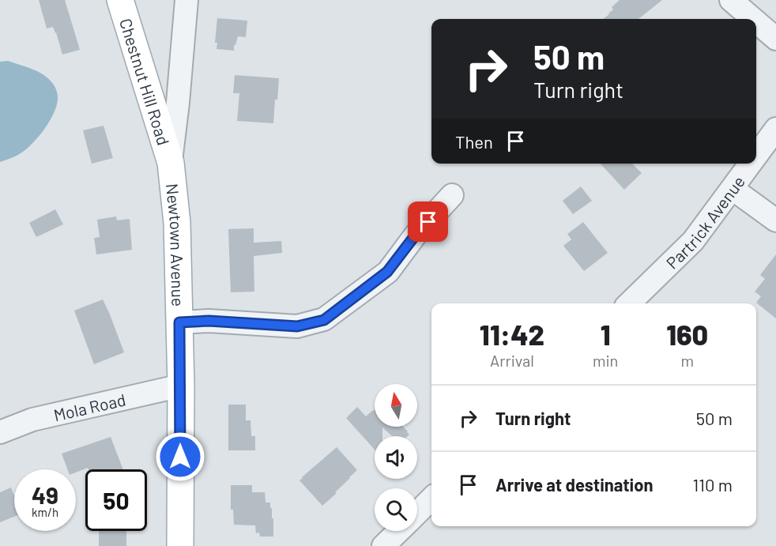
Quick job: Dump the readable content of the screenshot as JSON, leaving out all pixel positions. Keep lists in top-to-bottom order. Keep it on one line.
{"streets":{"main road":["Chestnut Hill Road","Newtown Avenue"],"street":["Partrick Avenue","Mola Road"]},"crossings":[["Chestnut Hill Road","Newtown Avenue"],["Newtown Avenue","Mola Road"]],"north":"top","page":{"turn":["50 m","Turn right"],"then":"Then","eta":["11:42","Arrival","1","min","160","m"],"list":[{"name":"Turn right","value":"50 m"},{"name":"Arrive at destination","value":"110 m"}],"speed":"49 km/h","limit":"50"}}
